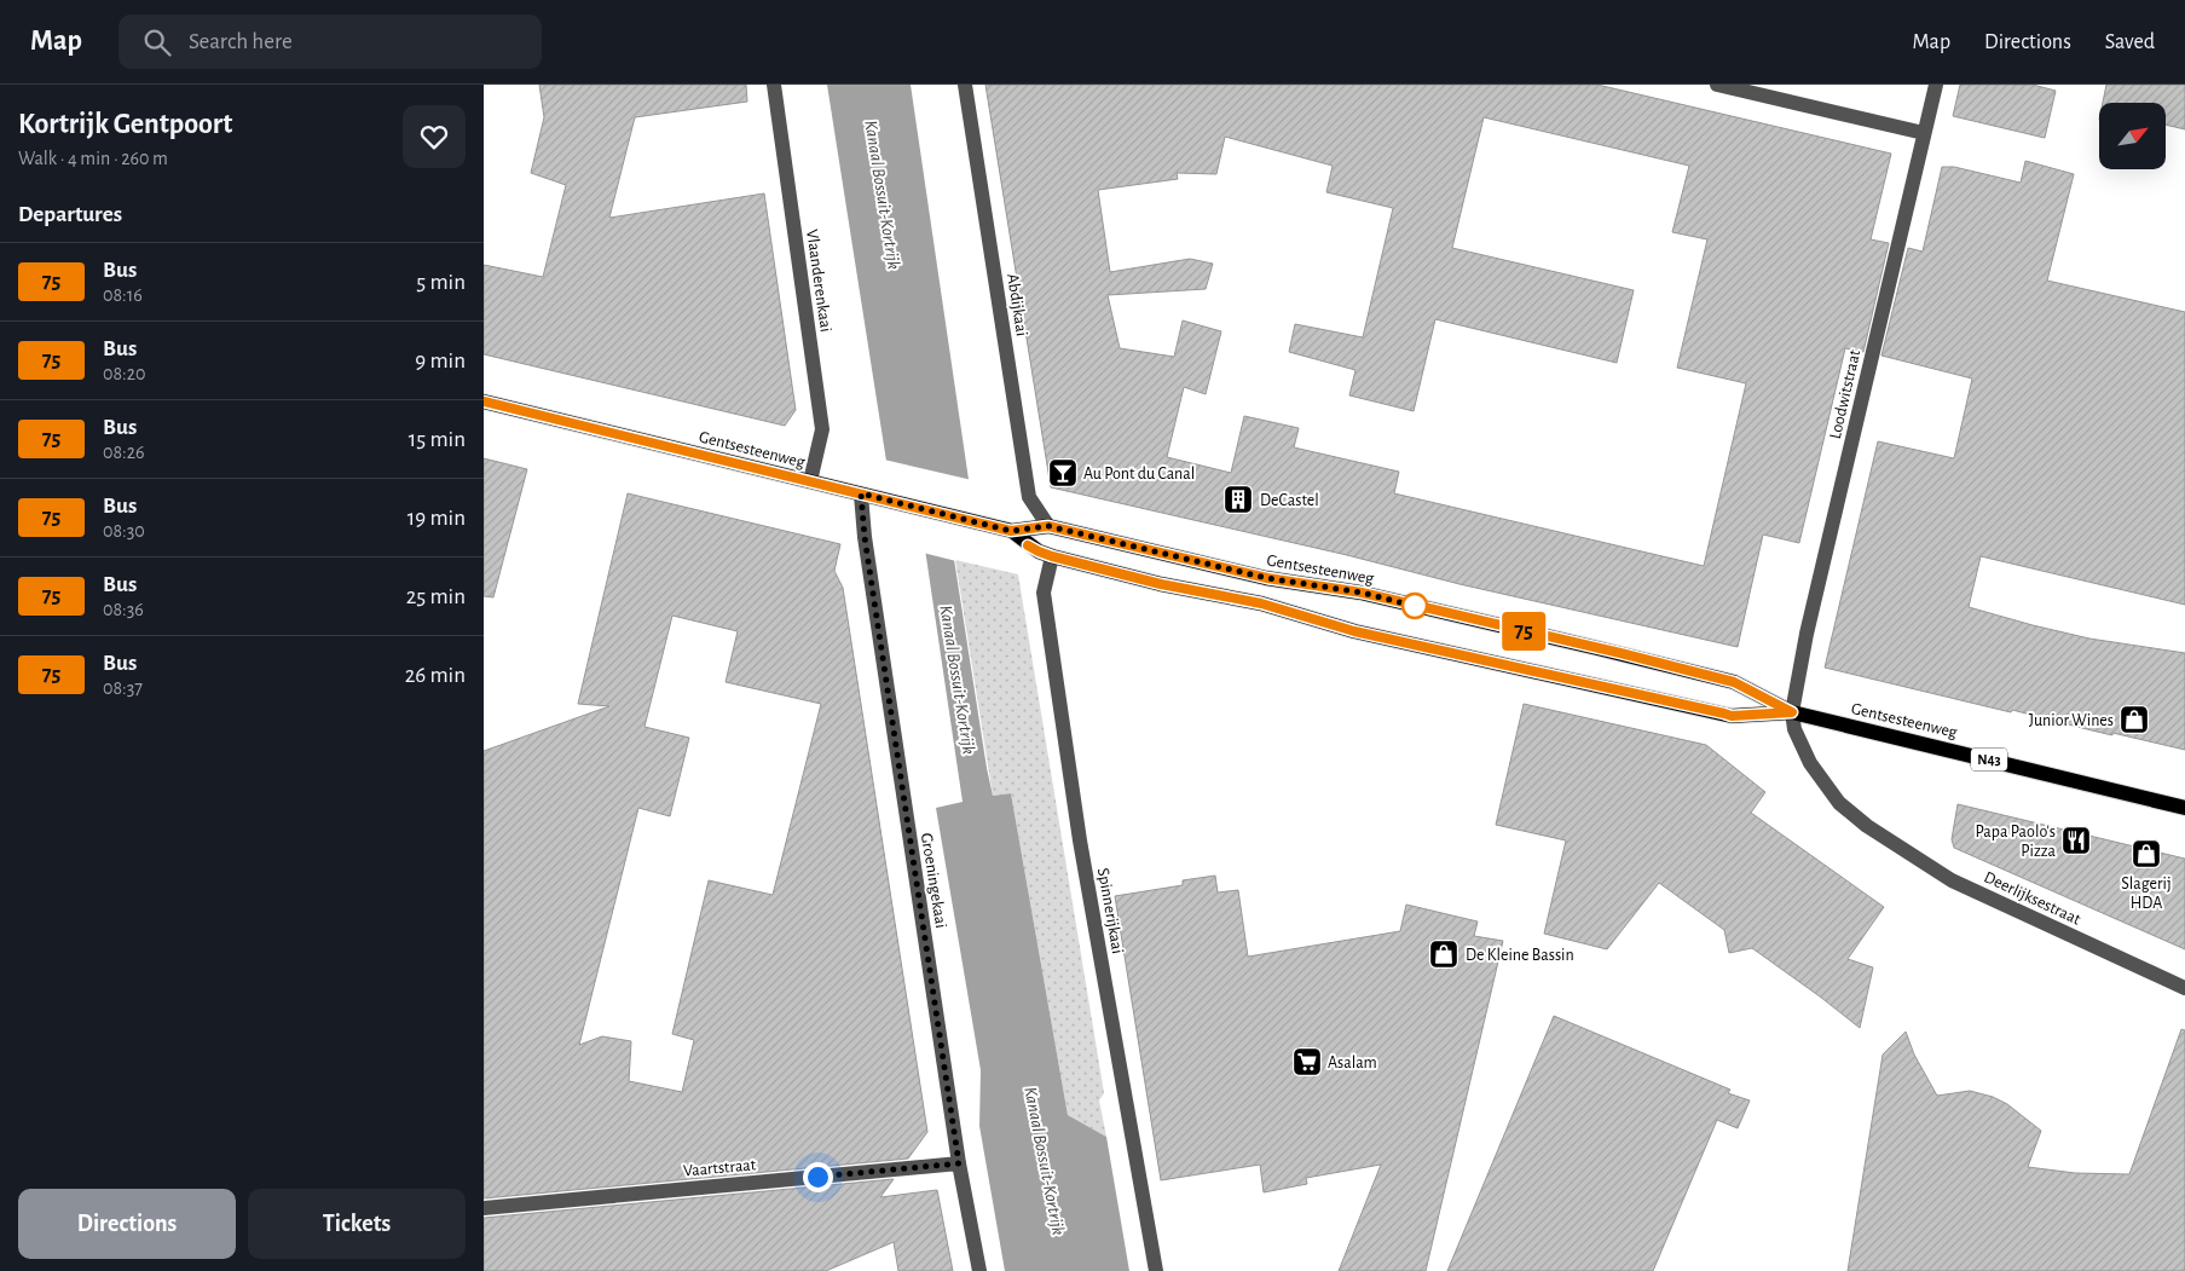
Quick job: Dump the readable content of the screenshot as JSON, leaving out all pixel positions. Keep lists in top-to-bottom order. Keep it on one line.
{"streets":{"main road":["Gentsesteenweg","N43"],"street":["Vlaanderenkaai","Abdijkaai","Loodwitstraat","Groeningekaai","Deerlijksestraat","Spinnerijkaai","Vaartstraat"]},"crossings":[["Vlaanderenkaai","Gentsesteenweg"],["Abdijkaai","Gentsesteenweg"],["Loodwitstraat","Gentsesteenweg"],["Loodwitstraat","Deerlijksestraat"],["Gentsesteenweg","Groeningekaai"],["Gentsesteenweg","Deerlijksestraat"],["Gentsesteenweg","Spinnerijkaai"],["Groeningekaai","Vaartstraat"]],"water":["Kanaal Bossuit-Kortrijk"],"places":{"bar":["Au Pont du Canal"],"building":["DeCastel"],"shop":["Junior Wines","Slagerij HDA","De Kleine Bassin"],"restaurant":["Papa Paolo's Pizza"],"supermarket":["Asalam"]},"lines":["bus line 75"],"north":"top right","page":{"header":"Map","search":"Search here","nav":["Map","Directions","Saved"],"heading":[["Kortrijk Gentpoort","Walk · 4 min · 260 m"],"Departures"],"on_map":"75","list":[{"mark":"75","name":"Bus","note":"08:16","value":"5 min"},{"mark":"75","name":"Bus","note":"08:20","value":"9 min"},{"mark":"75","name":"Bus","note":"08:26","value":"15 min"},{"mark":"75","name":"Bus","note":"08:30","value":"19 min"},{"mark":"75","name":"Bus","note":"08:36","value":"25 min"},{"mark":"75","name":"Bus","note":"08:37","value":"26 min"}],"buttons":["Directions","Tickets"]}}
